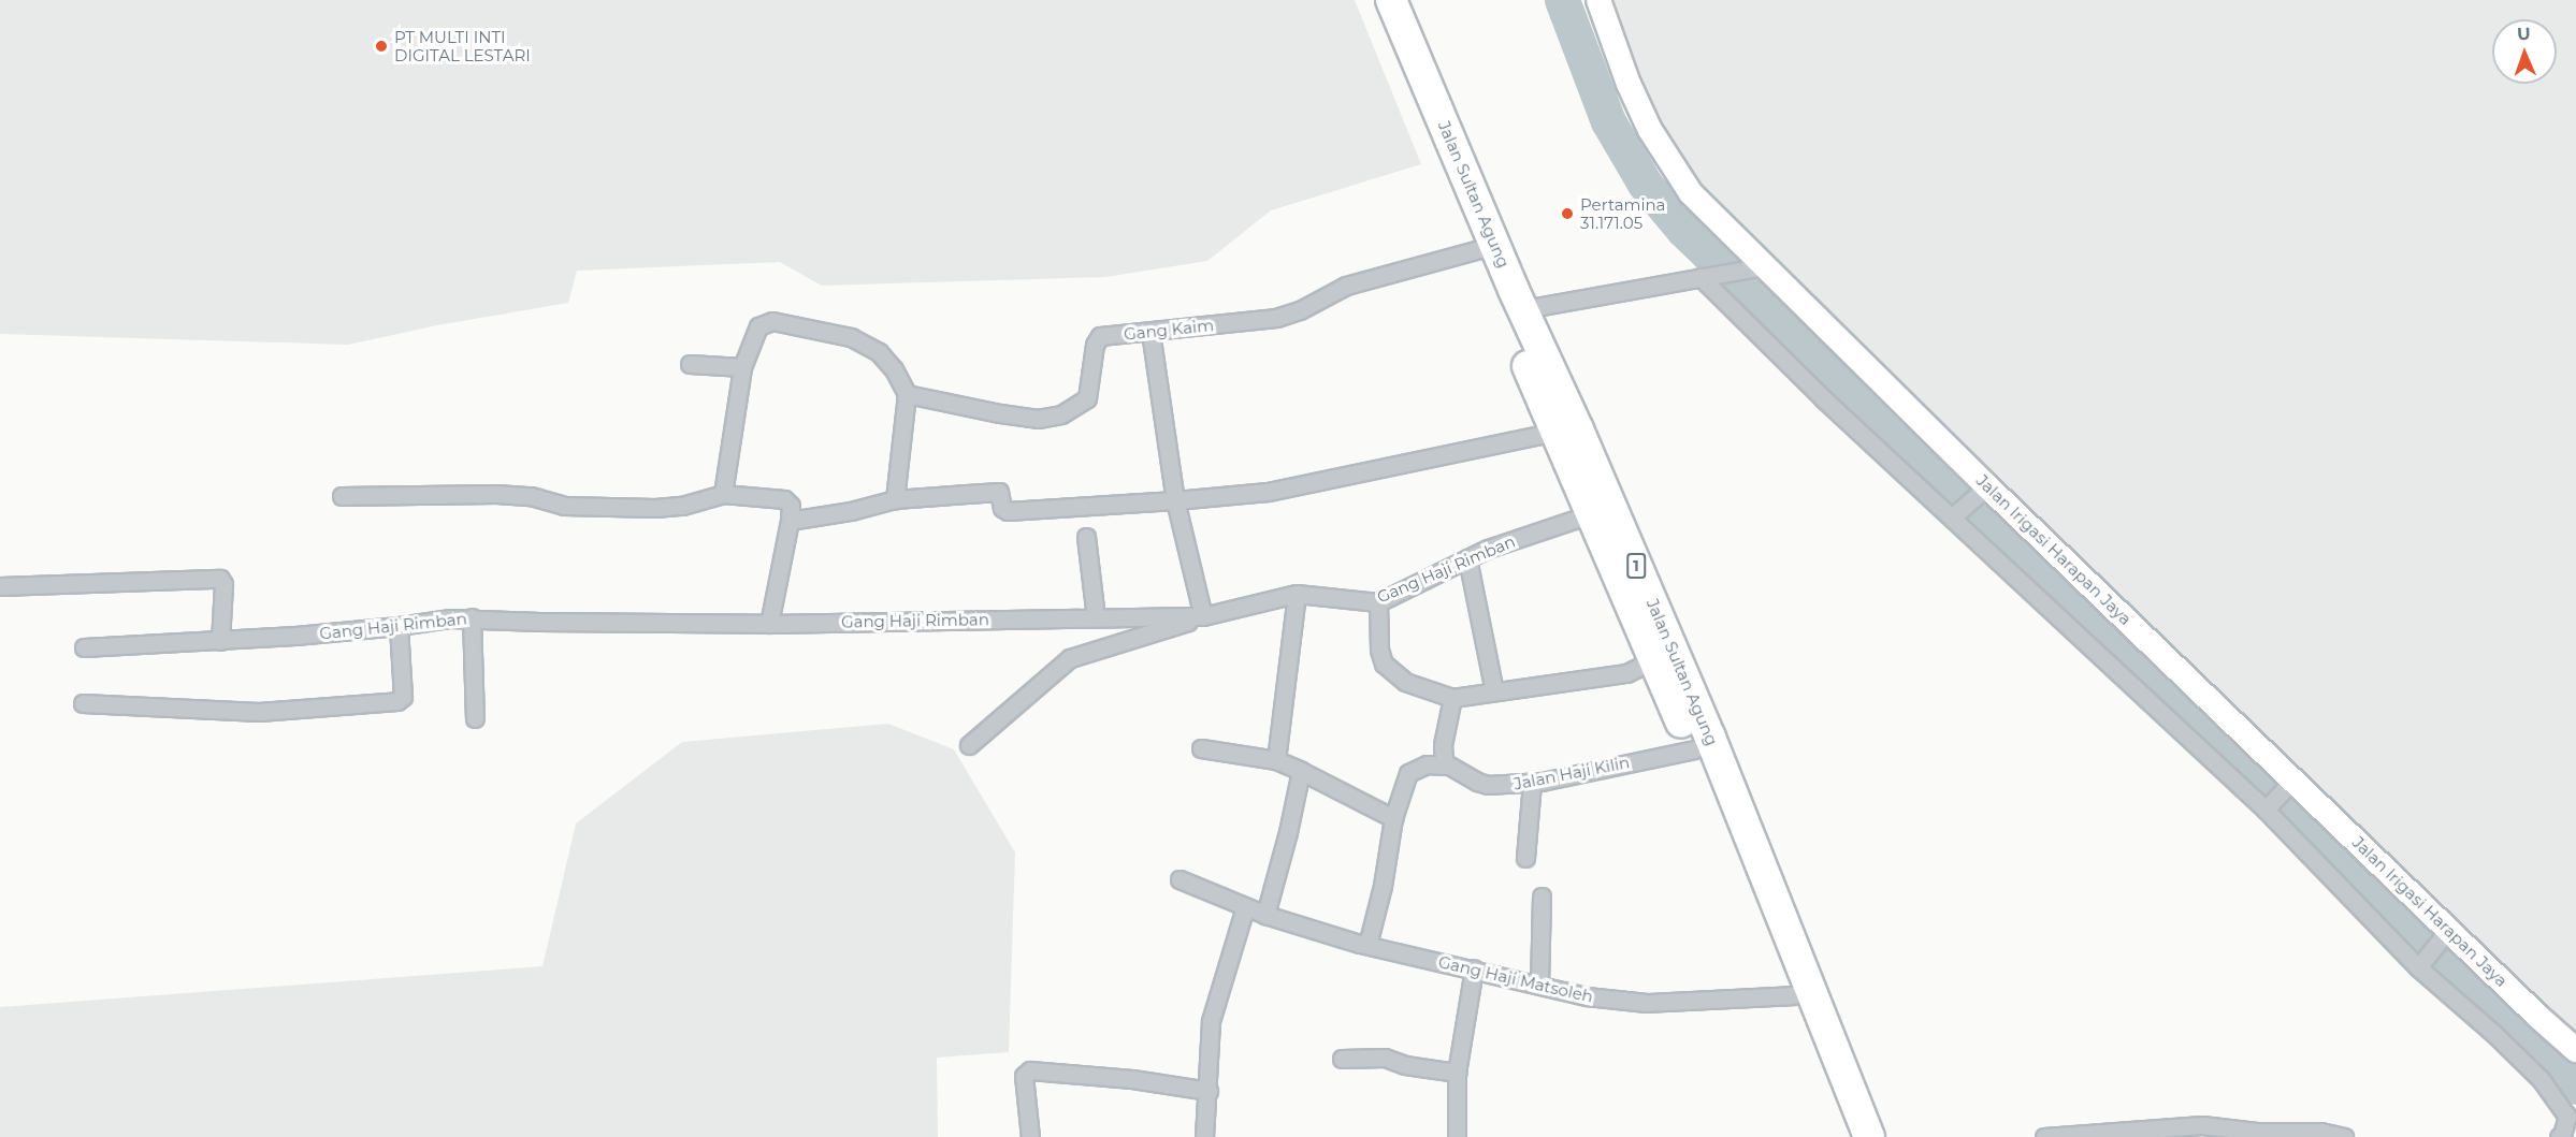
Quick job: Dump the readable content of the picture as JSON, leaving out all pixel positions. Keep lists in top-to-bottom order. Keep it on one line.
{"streets":{"highway":["Jalan Sultan Agung","1"],"street":["Gang Kaim","Jalan Irigasi Harapan Jaya","Gang Haji Rimban","Jalan Haji Kilin","Gang Haji Matsoleh"]},"crossings":[["Jalan Sultan Agung","Gang Kaim"],["Jalan Sultan Agung","Gang Haji Rimban"],["Jalan Sultan Agung","Jalan Haji Kilin"],["Jalan Sultan Agung","Gang Haji Matsoleh"]],"places":["PT MULTI INTI DIGITAL LESTARI","Pertamina 31.171.05"],"north":"top"}
